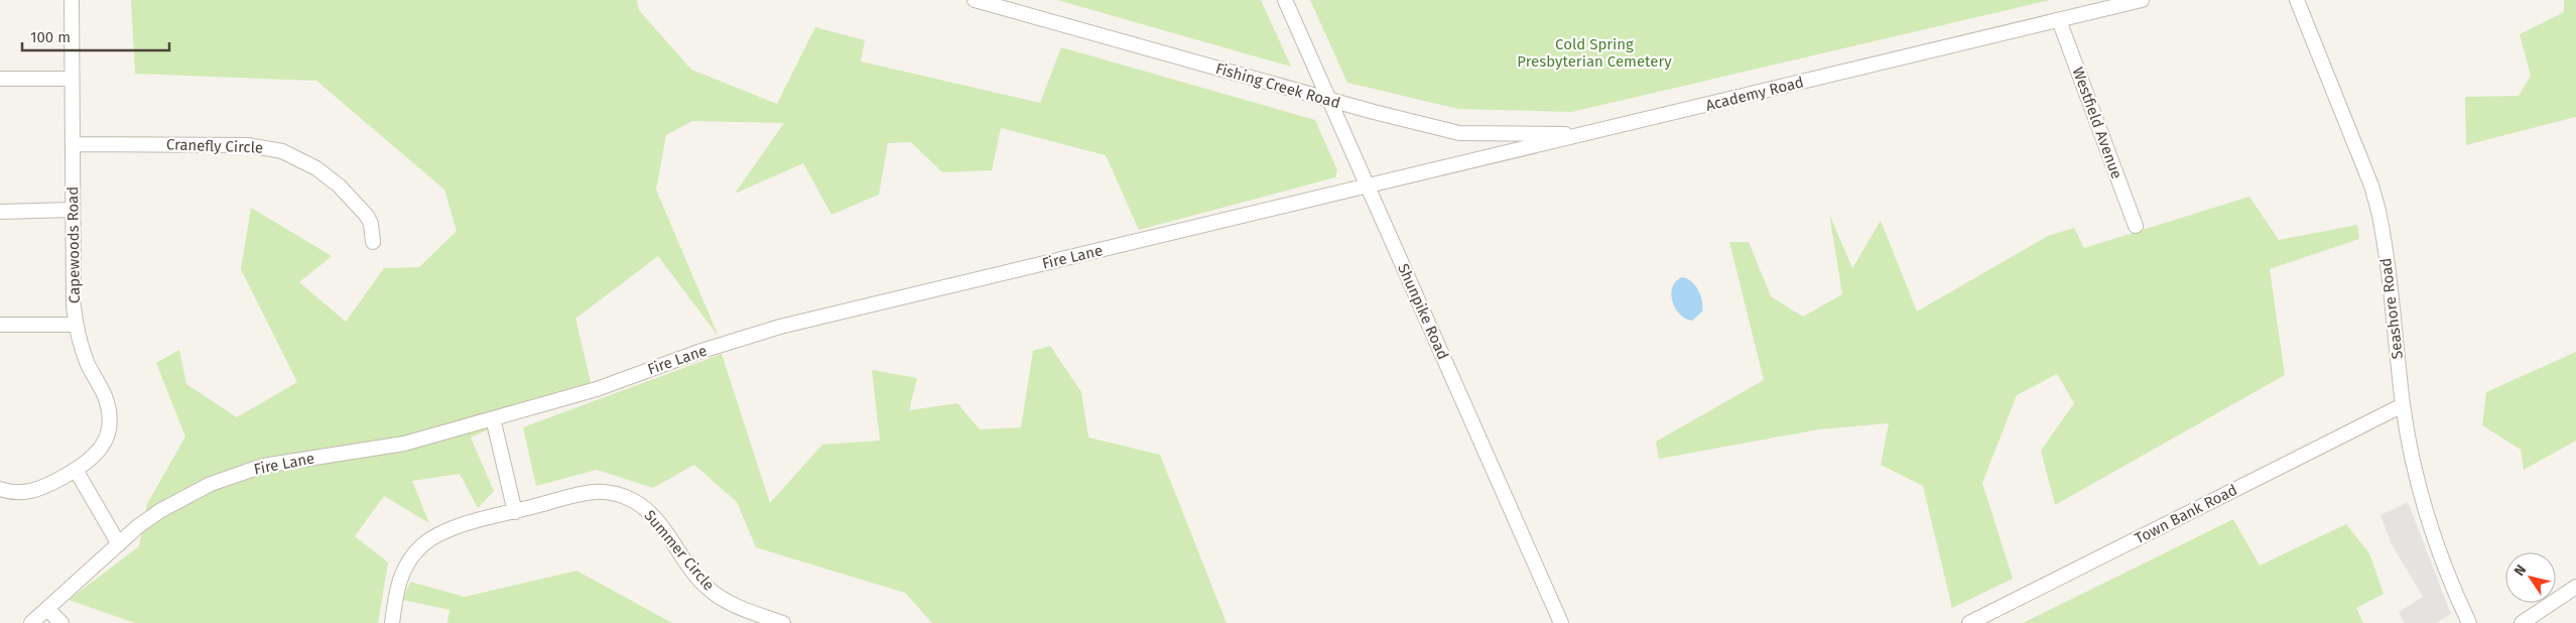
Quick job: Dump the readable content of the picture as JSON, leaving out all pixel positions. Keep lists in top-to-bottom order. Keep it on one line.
{"streets":{"street":["Fishing Creek Road","Academy Road","Westfield Avenue","Cranefly Circle","Capewoods Road","Fire Lane","Seashore Road","Shunpike Road","Town Bank Road","Summer Circle"]},"crossings":[["Fishing Creek Road","Academy Road"],["Fishing Creek Road","Shunpike Road"],["Academy Road","Westfield Avenue"],["Academy Road","Fire Lane"],["Academy Road","Shunpike Road"],["Cranefly Circle","Capewoods Road"],["Fire Lane","Shunpike Road"],["Seashore Road","Town Bank Road"]],"parks":["Cold Spring Presbyterian Cemetery"],"scale_bar":"100 m","north":"top left"}
